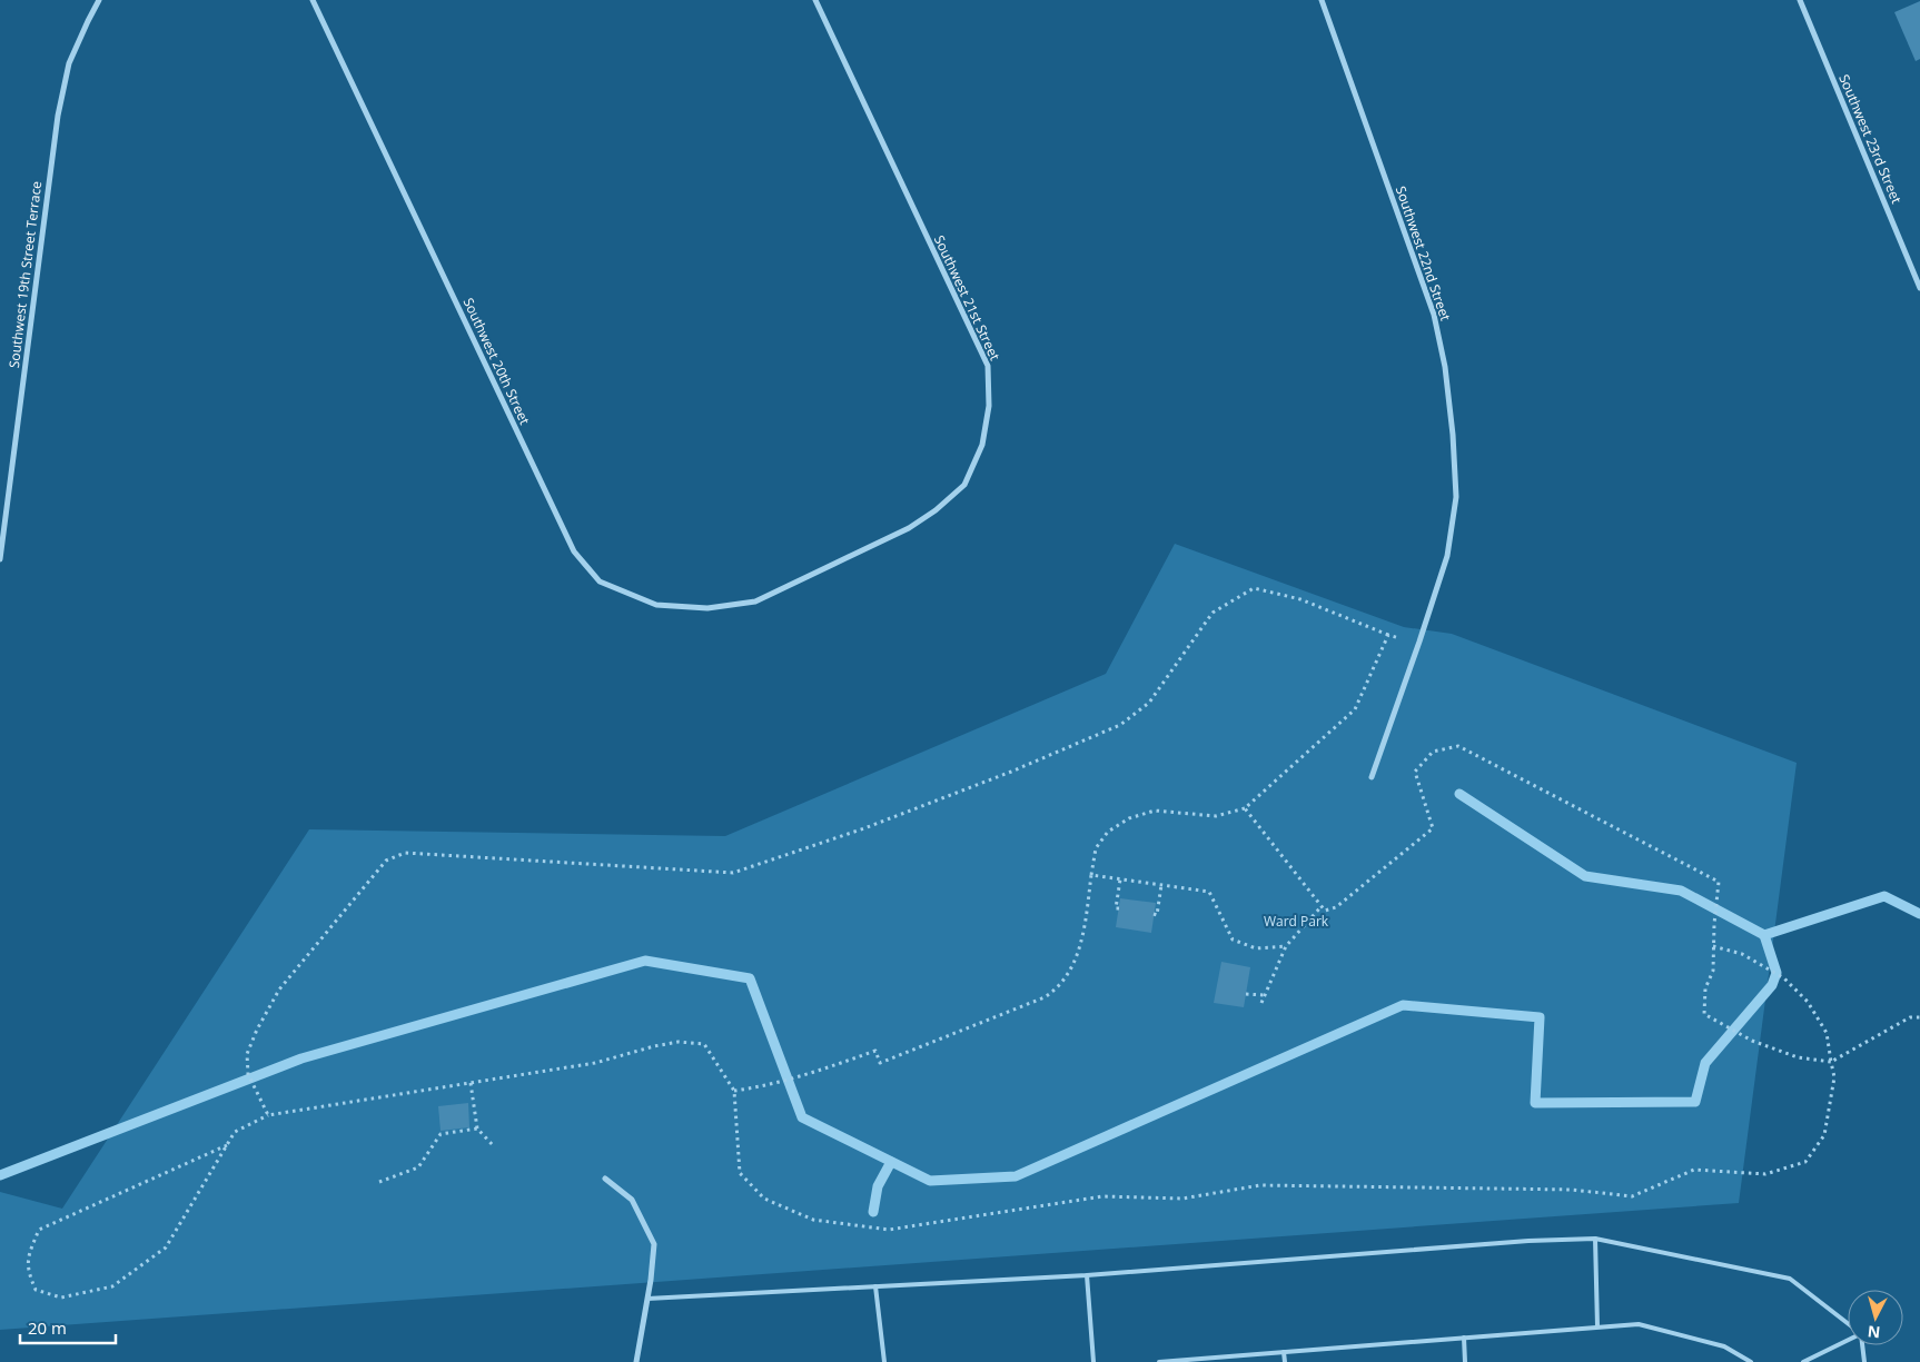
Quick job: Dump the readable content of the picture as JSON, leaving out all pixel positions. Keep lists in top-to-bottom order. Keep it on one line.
{"streets":{"street":["Southwest 23rd Street","Southwest 22nd Street","Southwest 19th Street Terrace","Southwest 21st Street","Southwest 20th Street"]},"crossings":[["Southwest 21st Street","Southwest 20th Street"]],"parks":["Ward Park"],"scale_bar":"20 m","north":"bottom"}
